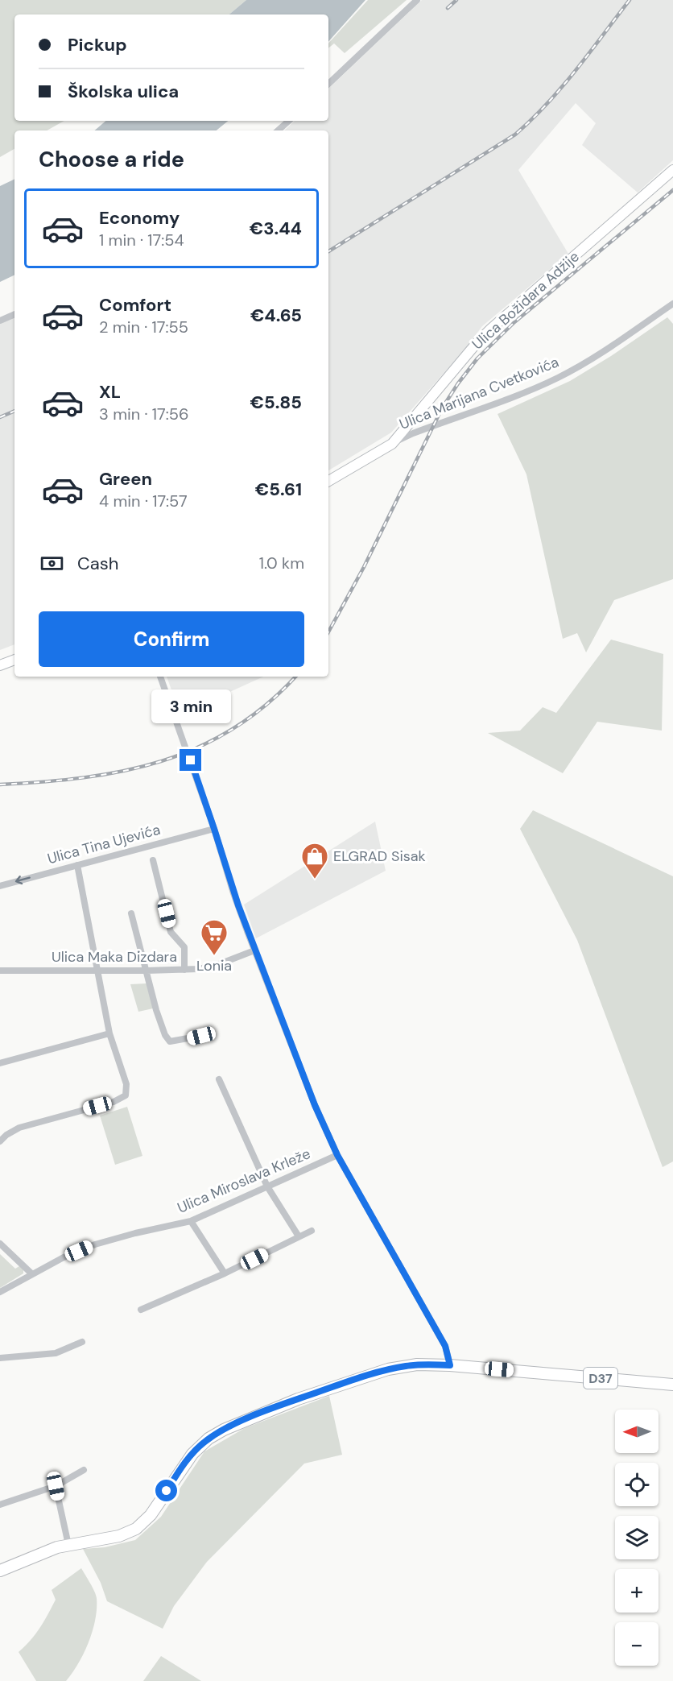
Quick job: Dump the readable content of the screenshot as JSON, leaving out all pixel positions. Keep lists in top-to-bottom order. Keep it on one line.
{"streets":{"main road":["Ulica Božidara Adžije","D37"],"street":["Ulica Marijana Cvetkovića","Ulica Tina Ujevića","Ulica Maka Dizdara","Ulica Miroslava Krleže"]},"crossings":[["Ulica Božidara Adžije","Ulica Marijana Cvetkovića"]],"one_way":["Ulica Tina Ujevića"],"places":{"shop":["ELGRAD Sisak"],"supermarket":["Lonia"]},"north":"left","page":{"banner":["Pickup","Školska ulica"],"heading":"Choose a ride","list":[{"name":"Economy","note":"1 min · 17:54","value":"€3.44"},{"name":"Comfort","note":"2 min · 17:55","value":"€4.65"},{"name":"XL","note":"3 min · 17:56","value":"€5.85"},{"name":"Green","note":"4 min · 17:57","value":"€5.61"}],"pay":["Cash","1.0 km"],"buttons":"Confirm","bubble":"3 min","map_buttons":["+","−"]}}
